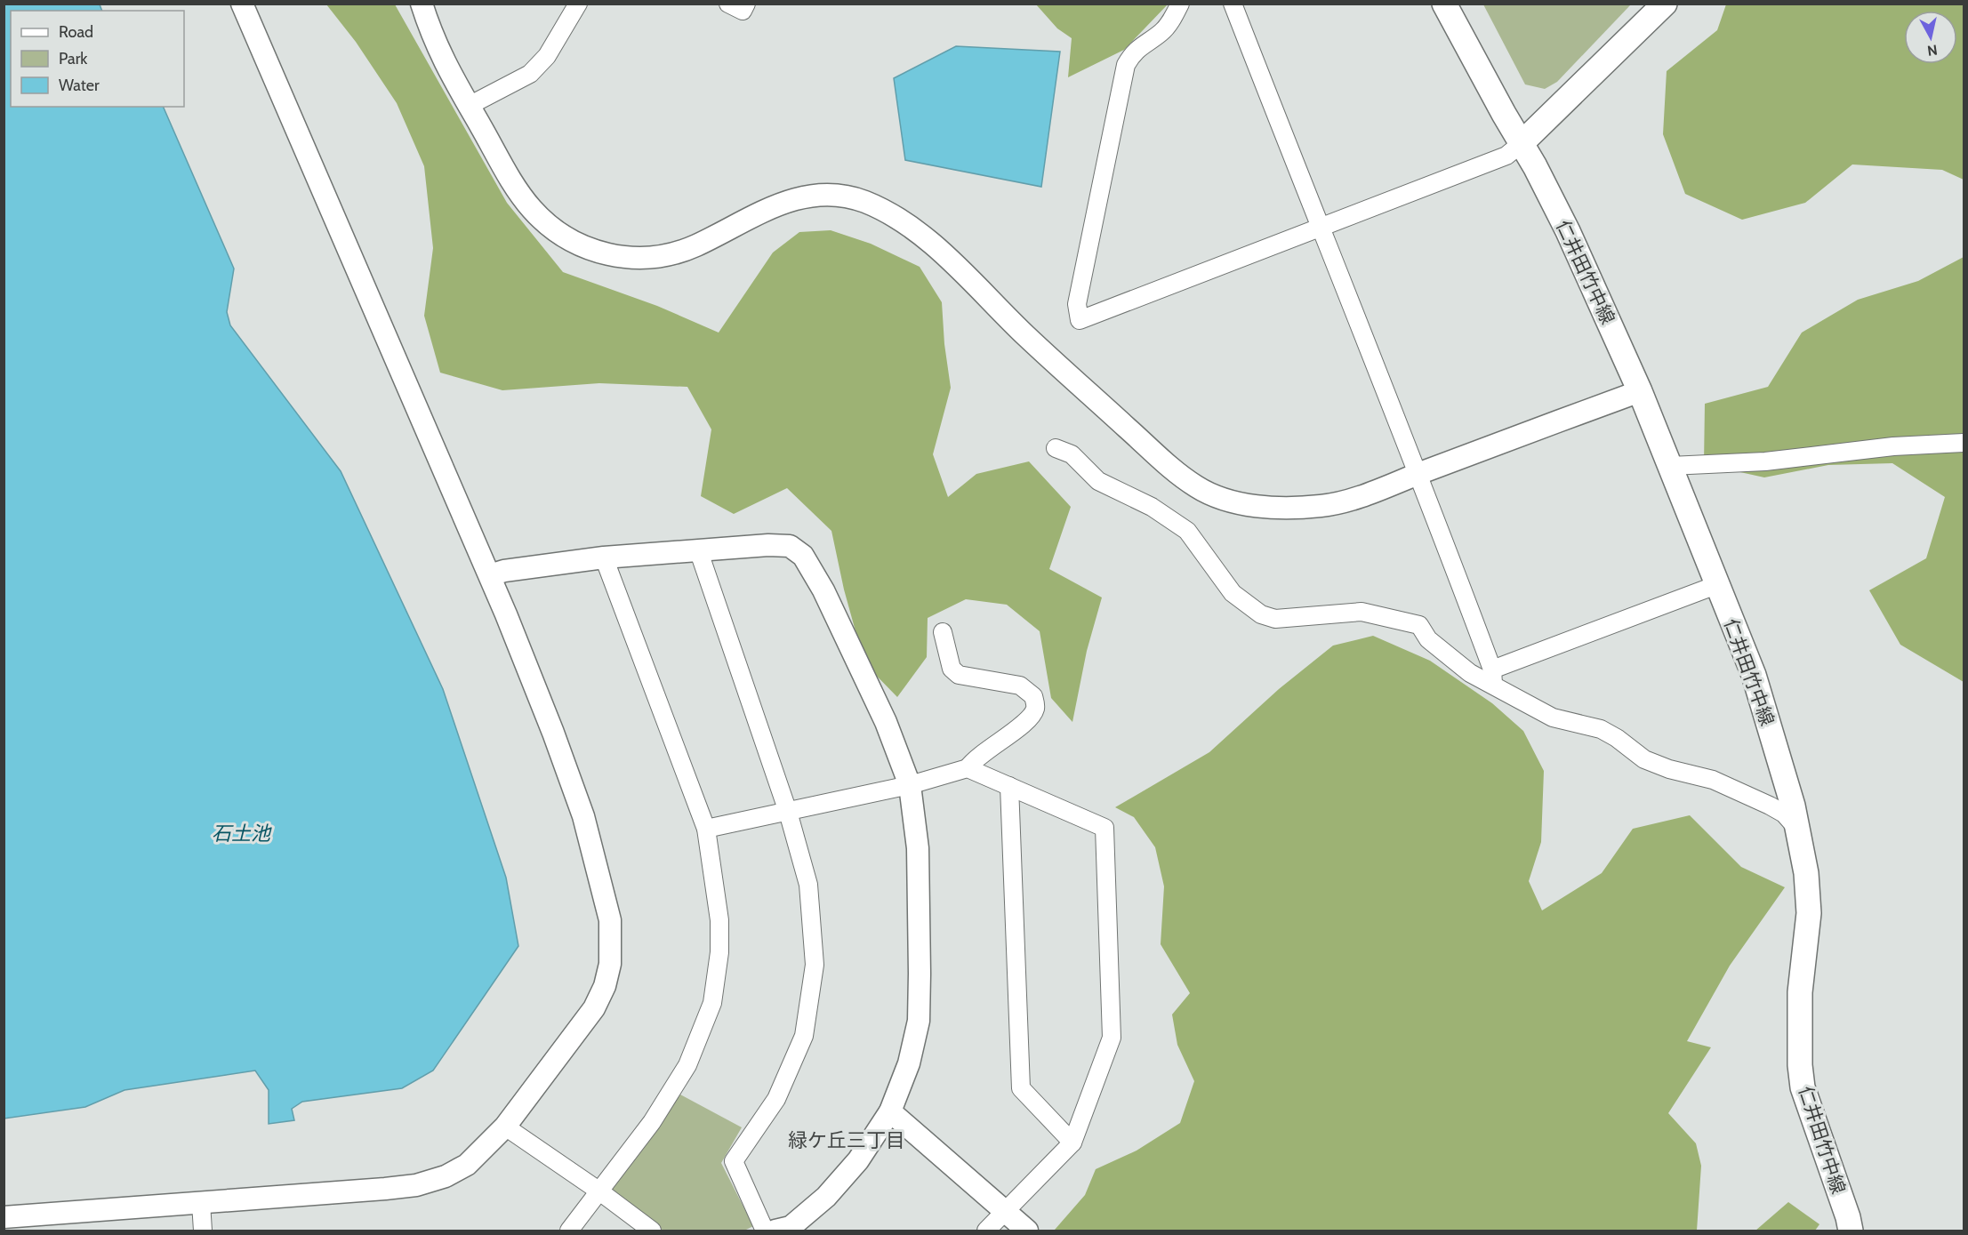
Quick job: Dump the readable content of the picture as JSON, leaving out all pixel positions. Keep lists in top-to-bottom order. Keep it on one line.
{"streets":{"main road":["仁井田竹中線"]},"districts":["緑ケ丘三丁目"],"water":["石土池"],"legend":["Road","Park","Water"],"north":"bottom"}
